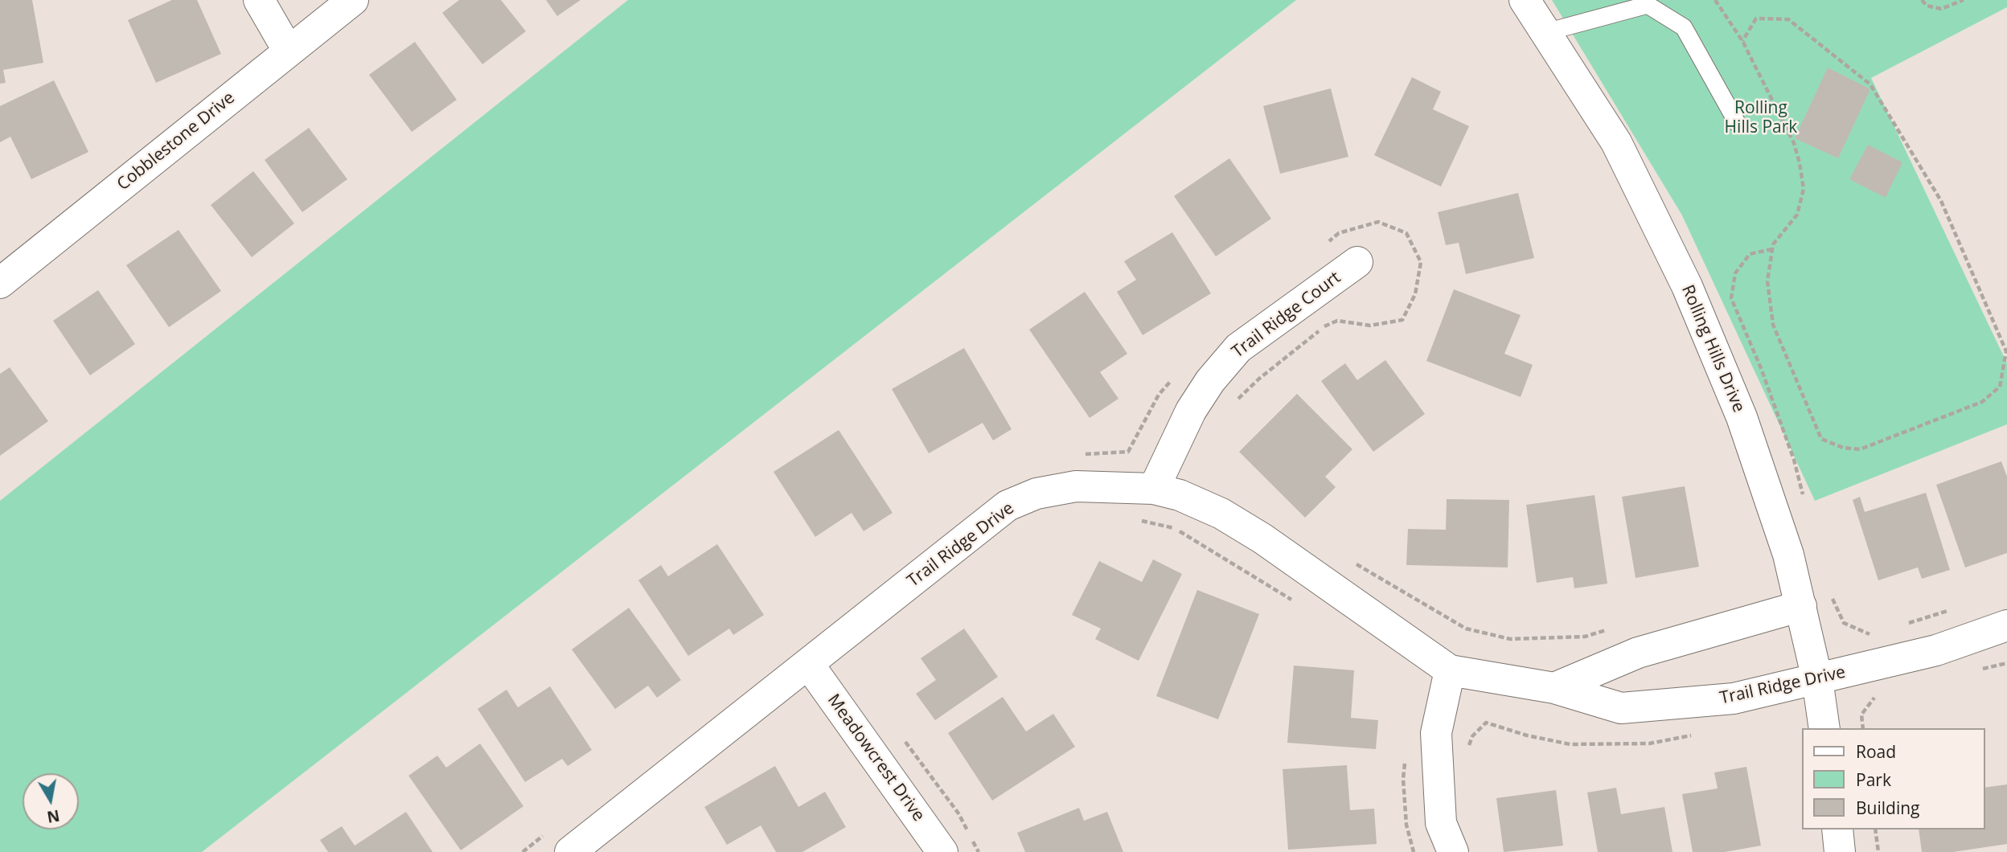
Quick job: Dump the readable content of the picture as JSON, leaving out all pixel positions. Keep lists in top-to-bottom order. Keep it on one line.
{"streets":{"street":["Cobblestone Drive","Trail Ridge Court","Rolling Hills Drive","Trail Ridge Drive","Meadowcrest Drive"]},"crossings":[["Trail Ridge Court","Trail Ridge Drive"],["Rolling Hills Drive","Trail Ridge Drive"],["Trail Ridge Drive","Meadowcrest Drive"]],"parks":["Rolling Hills Park"],"legend":["Road","Park","Building"],"north":"bottom"}
